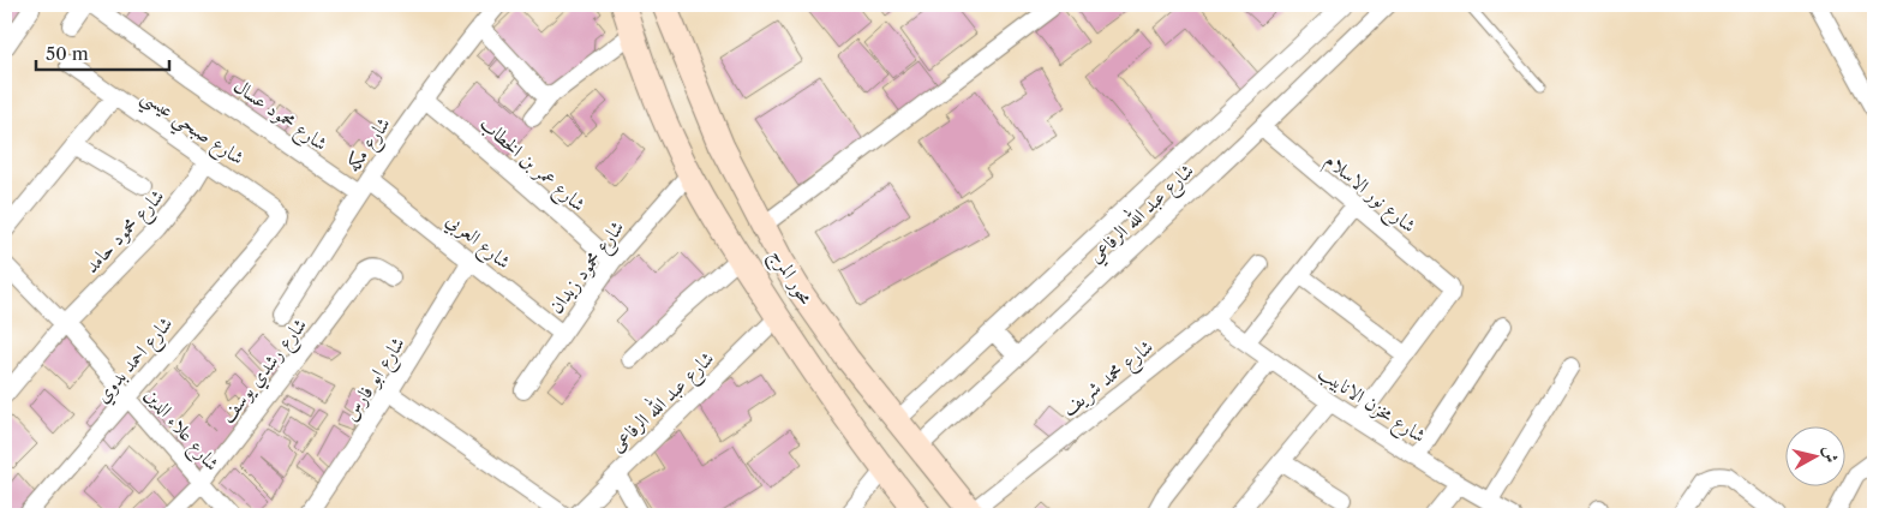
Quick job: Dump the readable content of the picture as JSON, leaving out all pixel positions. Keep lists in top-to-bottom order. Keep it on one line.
{"streets":{"main road":["محور المرج"],"street":["شارع محمود عسال","شارع صبحي عيسي","شارع مكه","شارع عمر بن الخطاب","شارع نور الاسلام","شارع عبد الله الرفاعي","شارع محمود حامد","شارع العربي","شارع محمود زيدان","شارع احمد بدوي","شارع رشدي يوسف","شارع محمد شريف","شارع ابو فارس","شارع عبد الله الرفاعى","شارع مخزن الانابيب","شارع علاء الدين"]},"crossings":[["شارع محمود عسال","شارع مكه"],["شارع صبحي عيسي","شارع محمود حامد"],["شارع صبحي عيسي","شارع احمد بدوي"],["شارع مكه","شارع عمر بن الخطاب"],["شارع مكه","شارع العربي"],["شارع عمر بن الخطاب","شارع محمود زيدان"],["شارع نور الاسلام","شارع عبد الله الرفاعي"],["شارع عبد الله الرفاعي","محور المرج"],["شارع محمود حامد","شارع علاء الدين"],["شارع العربي","شارع محمود زيدان"],["شارع العربي","شارع ابو فارس"],["شارع محمود زيدان","محور المرج"],["محور المرج","شارع محمد شريف"],["محور المرج","شارع عبد الله الرفاعى"],["شارع احمد بدوي","شارع علاء الدين"],["شارع رشدي يوسف","شارع علاء الدين"],["شارع محمد شريف","شارع مخزن الانابيب"]],"scale_bar":"50 m","north":"right"}
